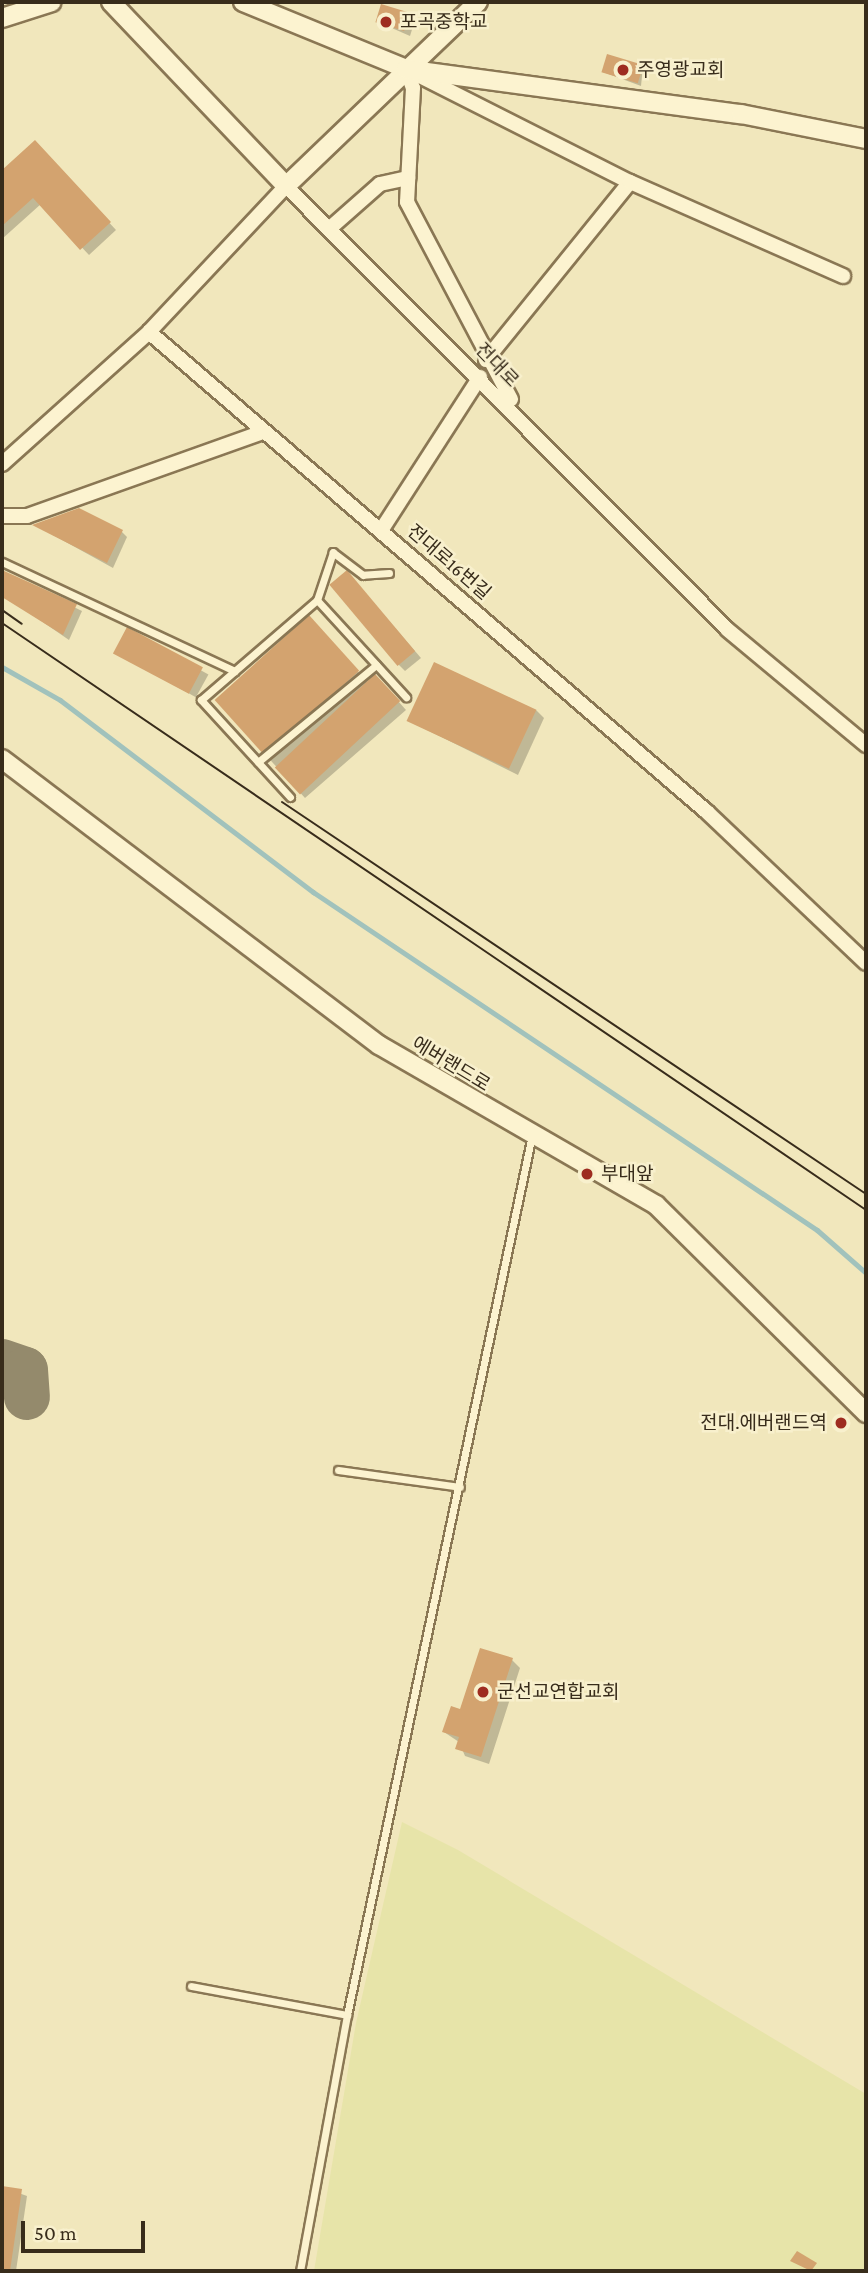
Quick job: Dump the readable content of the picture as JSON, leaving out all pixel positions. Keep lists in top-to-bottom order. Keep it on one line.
{"streets":{"street":["전대로","전대로16번길","에버랜드로"]},"places":["포곡중학교","주영광교회","부대앞","전대.에버랜드역","군선교연합교회"],"scale_bar":"50 m"}
